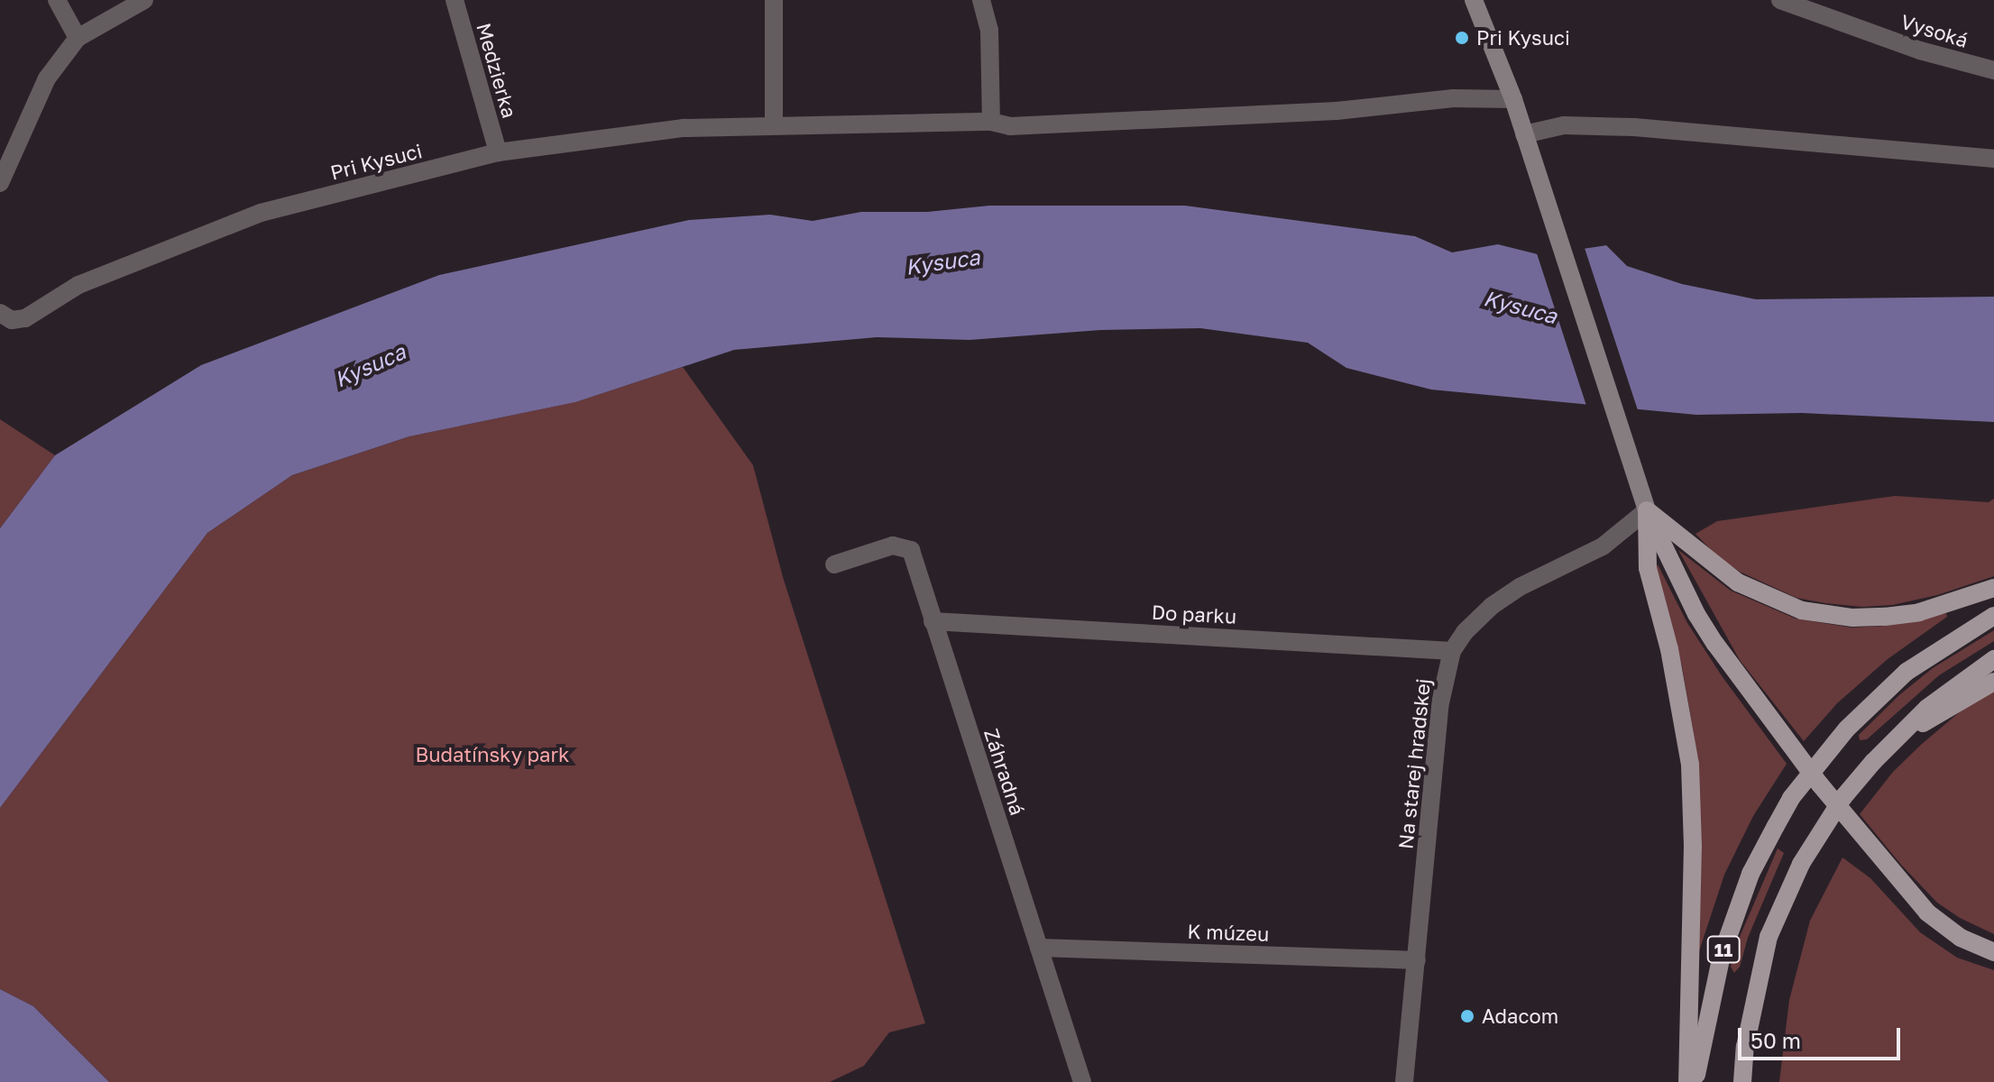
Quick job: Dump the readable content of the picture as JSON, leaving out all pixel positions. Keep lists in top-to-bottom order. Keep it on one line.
{"streets":{"main road":["11"],"street":["Vysoká","Medzierka","Pri Kysuci","Do parku","Na starej hradskej","Záhradná","K múzeu"]},"crossings":[["Medzierka","Pri Kysuci"],["Do parku","Na starej hradskej"],["Do parku","Záhradná"],["Na starej hradskej","K múzeu"],["Záhradná","K múzeu"]],"water":["Kysuca"],"parks":["Budatínsky park"],"places":["Pri Kysuci","Adacom"],"scale_bar":"50 m"}
